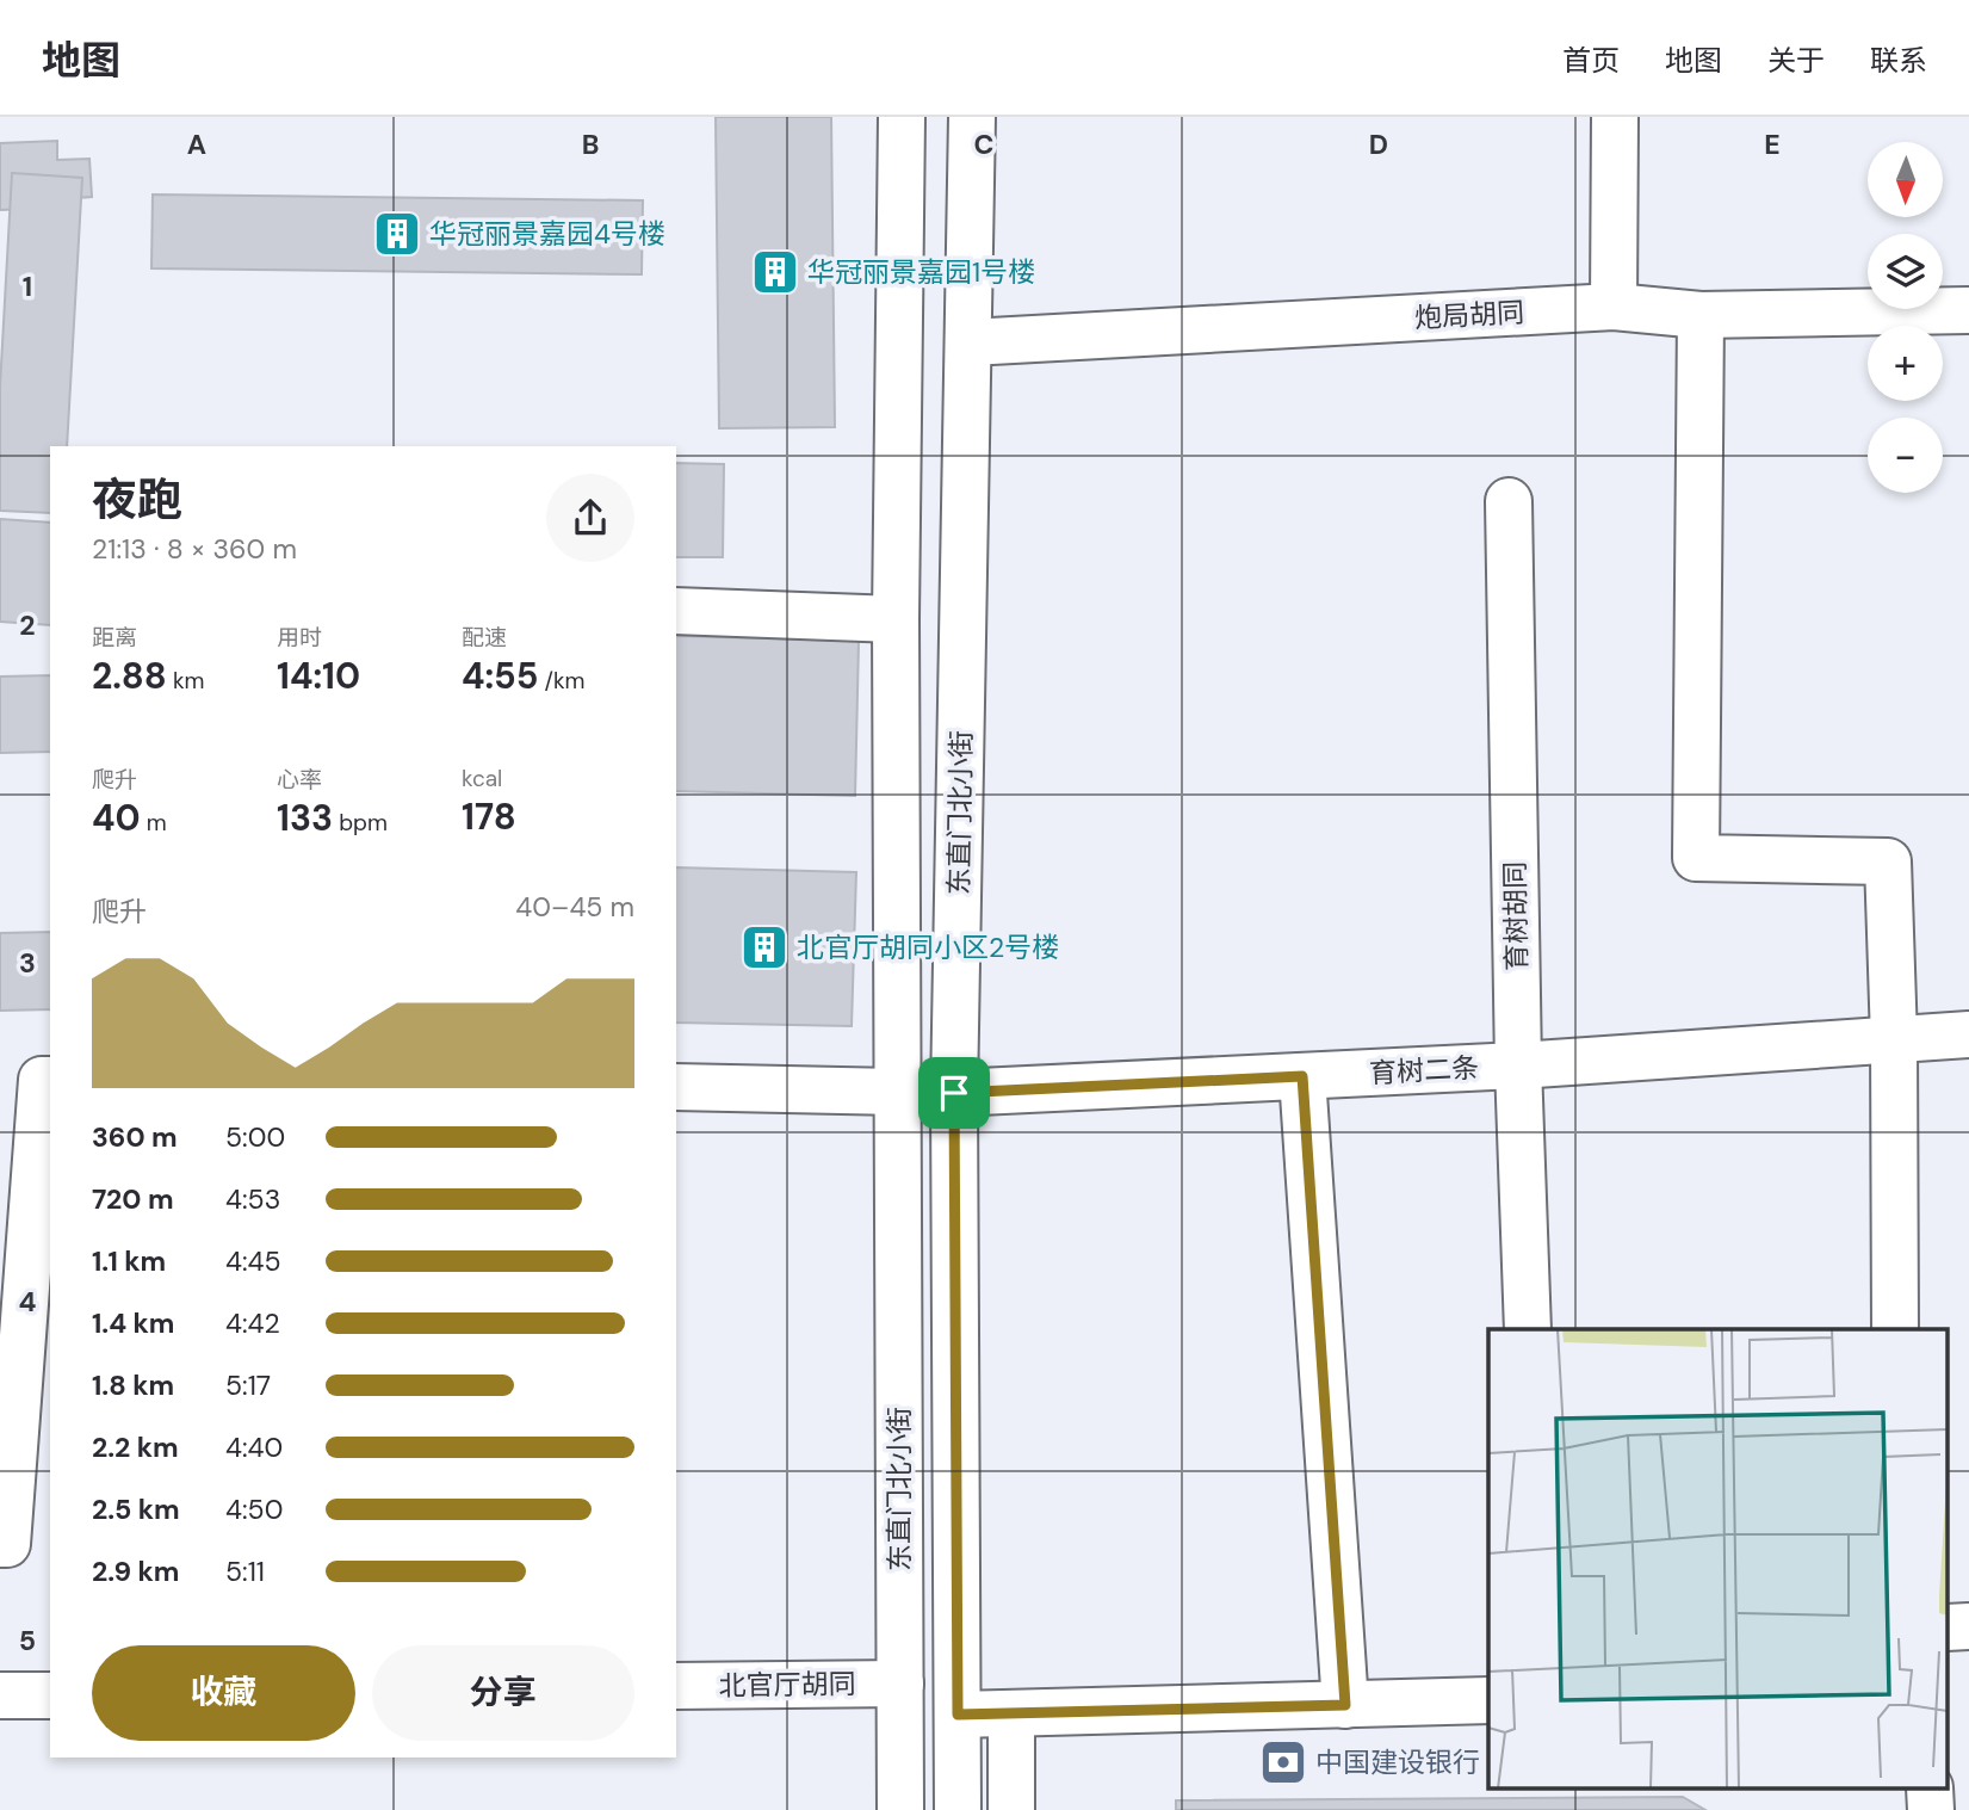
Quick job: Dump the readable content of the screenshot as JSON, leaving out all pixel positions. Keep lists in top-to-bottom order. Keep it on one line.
{"streets":{"main road":["炮局胡同","东直门北小街","育树胡同","育树二条","北官厅胡同"]},"crossings":[["炮局胡同","东直门北小街"],["东直门北小街","育树二条"],["东直门北小街","北官厅胡同"],["育树胡同","育树二条"]],"places":{"building":["华冠丽景嘉园4号楼","华冠丽景嘉园1号楼","北官厅胡同小区2号楼"],"bank":["中国建设银行"]},"north":"bottom","page":{"header":"地图","nav":["首页","地图","关于","联系"],"map_buttons":["+","−"],"heading":["夜跑","21:13 · 8 × 360 m"],"stats":[["距离","2.88 km"],["用时","14:10"],["配速","4:55 /km"],["爬升","40 m"],["心率","133 bpm"],["kcal","178"]],"chart":["爬升","40–45 m"],"list":[{"name":"360 m","note":"5:00"},{"name":"720 m","note":"4:53"},{"name":"1.1 km","note":"4:45"},{"name":"1.4 km","note":"4:42"},{"name":"1.8 km","note":"5:17"},{"name":"2.2 km","note":"4:40"},{"name":"2.5 km","note":"4:50"},{"name":"2.9 km","note":"5:11"}],"buttons":["收藏","分享"]},"grid":{"columns":["A","B","C","D","E"],"rows":["1","2","3","4","5"]}}
